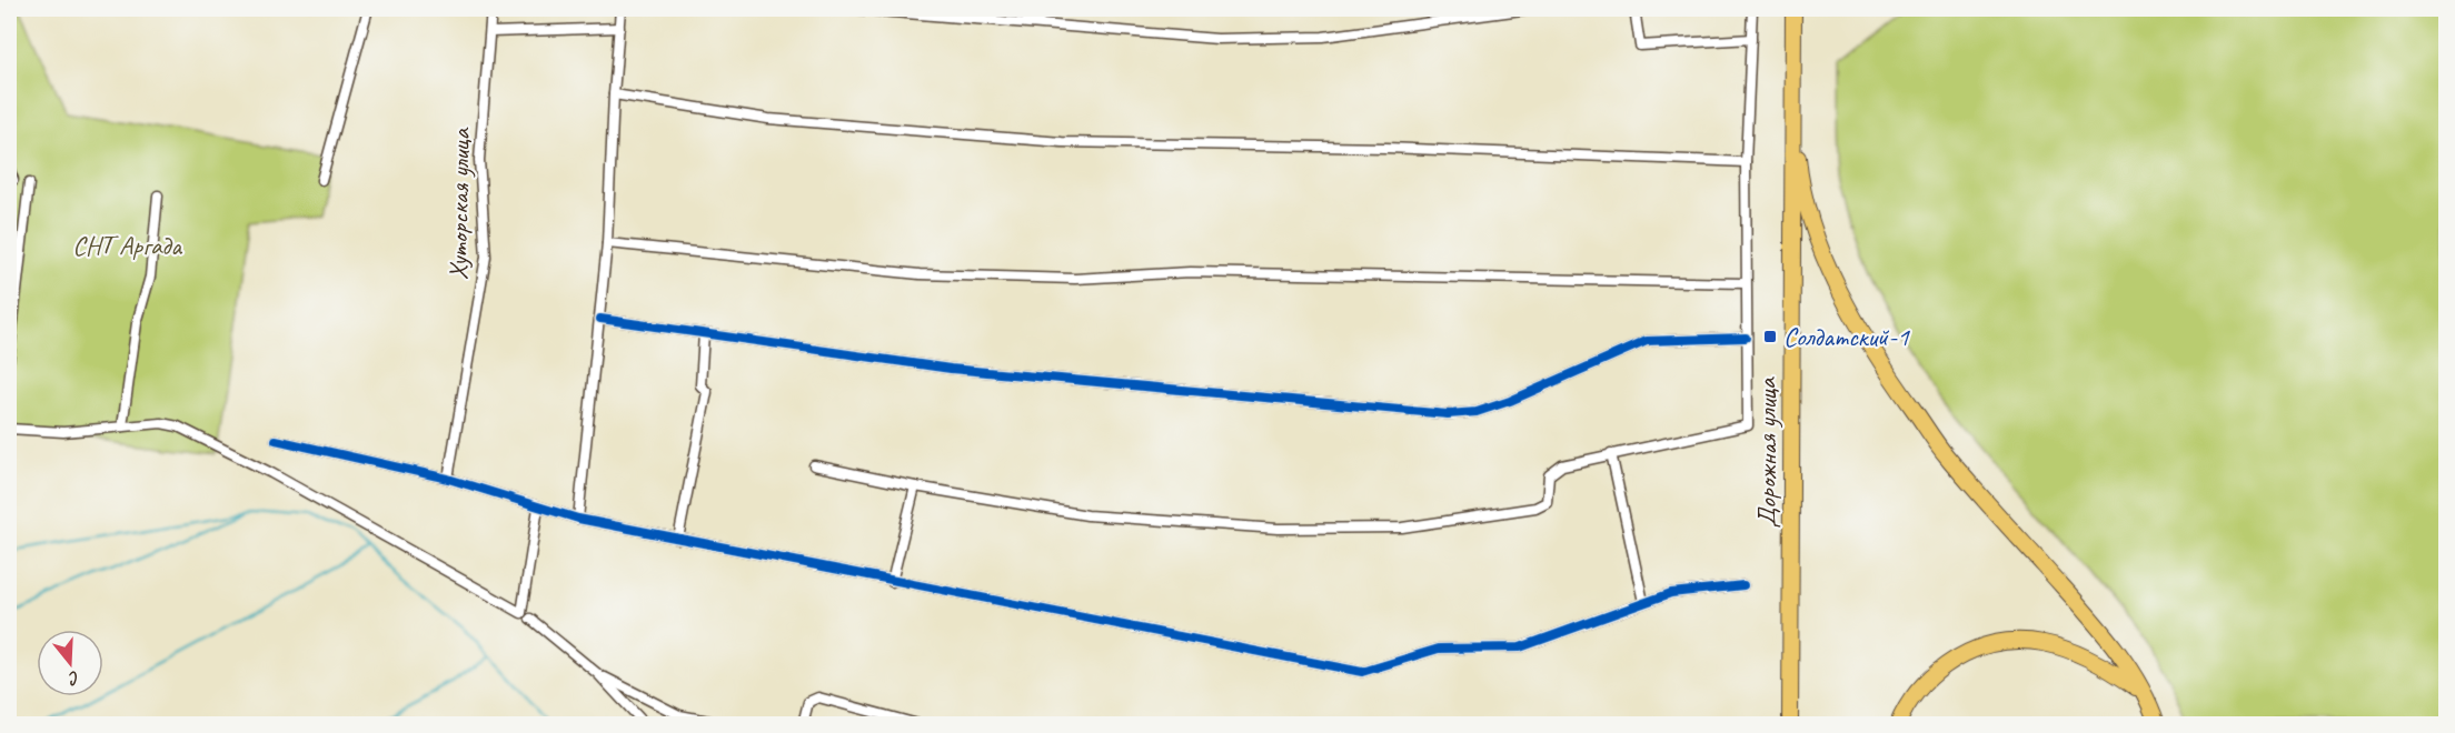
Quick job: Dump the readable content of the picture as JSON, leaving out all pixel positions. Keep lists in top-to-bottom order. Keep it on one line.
{"streets":{"main road":["Дорожная улица"],"street":["Хуторская улица"]},"parks":["СНТ Аргада"],"places":{"transit":["Солдатский-1"]},"north":"bottom"}
